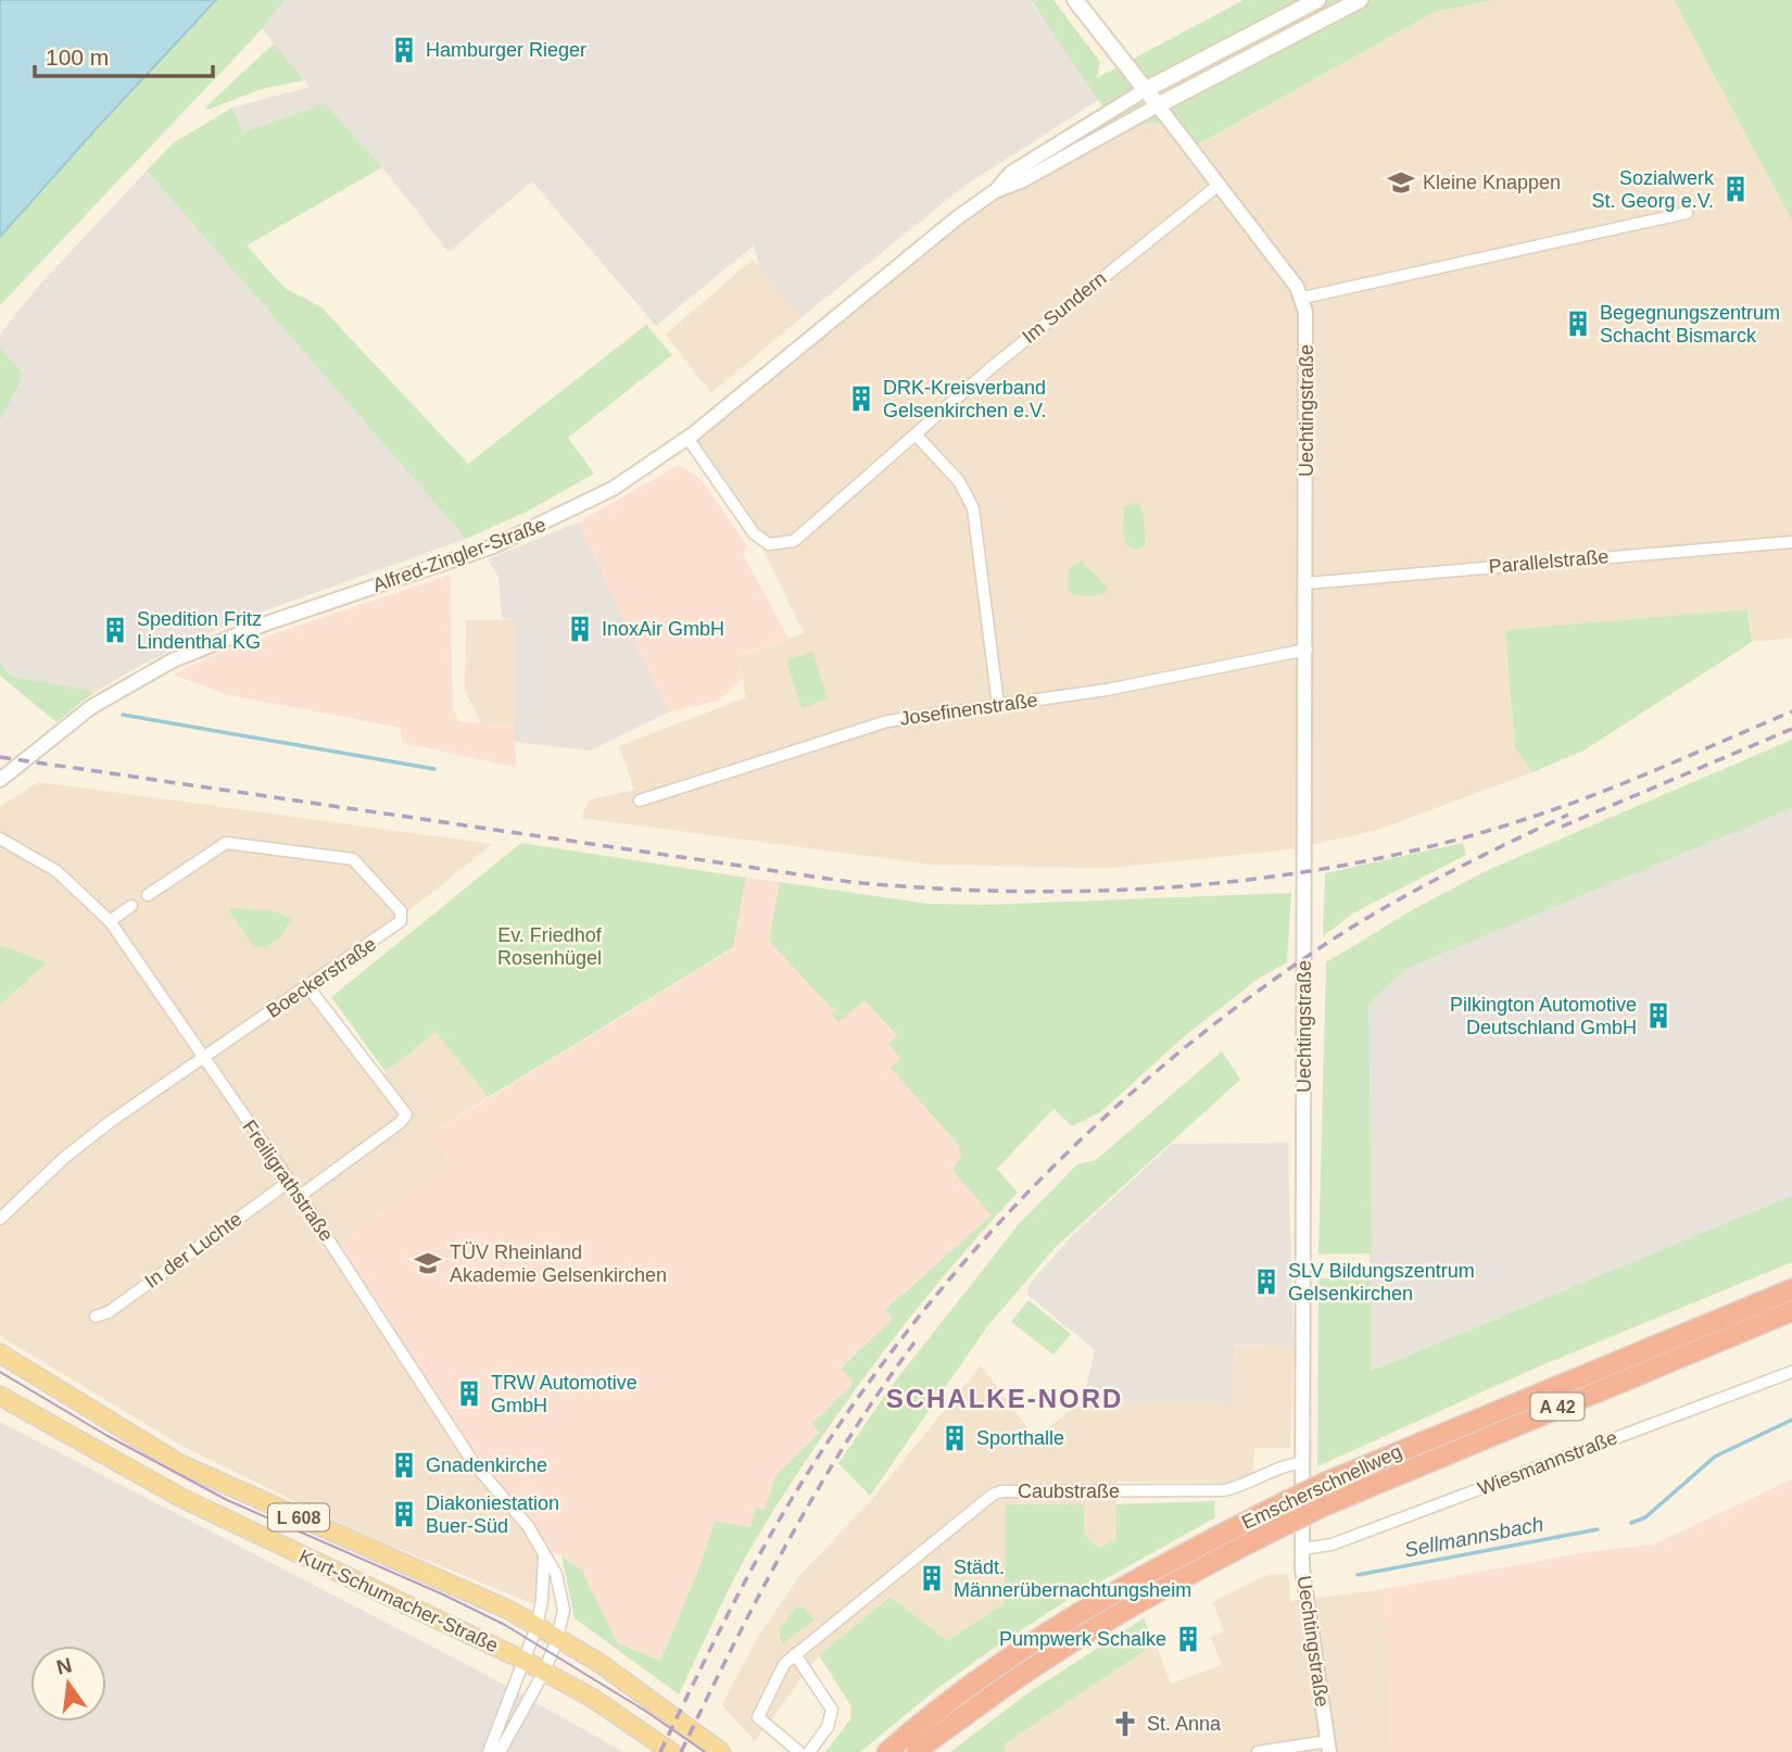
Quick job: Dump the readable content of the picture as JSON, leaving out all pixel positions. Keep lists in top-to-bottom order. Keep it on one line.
{"streets":{"highway":["A 42","Emscherschnellweg"],"main road":["L 608","Kurt-Schumacher-Straße"],"street":["Im Sundern","Uechtingstraße","Alfred-Zingler-Straße","Parallelstraße","Josefinenstraße","Boeckerstraße","Freiligrathstraße","In der Luchte","Wiesmannstraße","Caubstraße"]},"crossings":[["Im Sundern","Alfred-Zingler-Straße"],["Uechtingstraße","Parallelstraße"],["Uechtingstraße","Josefinenstraße"],["Uechtingstraße","Wiesmannstraße"],["Uechtingstraße","Caubstraße"],["Boeckerstraße","Freiligrathstraße"],["Freiligrathstraße","In der Luchte"],["Freiligrathstraße","Kurt-Schumacher-Straße"]],"districts":["SCHALKE-NORD"],"water":["Sellmannsbach"],"parks":["Ev. Friedhof Rosenhügel"],"places":{"building":["Hamburger Rieger","Sozialwerk St. Georg e.V.","Begegnungszentrum Schacht Bismarck","DRK-Kreisverband Gelsenkirchen e.V.","InoxAir GmbH","Spedition Fritz Lindenthal KG","Pilkington Automotive Deutschland GmbH","SLV Bildungszentrum Gelsenkirchen","TRW Automotive GmbH","Sporthalle","Gnadenkirche","Diakoniestation Buer-Süd","Städt. Männerübernachtungsheim","Pumpwerk Schalke"],"school or university":["Kleine Knappen","TÜV Rheinland Akademie Gelsenkirchen"],"church":["St. Anna"]},"scale_bar":"100 m","north":"top"}
